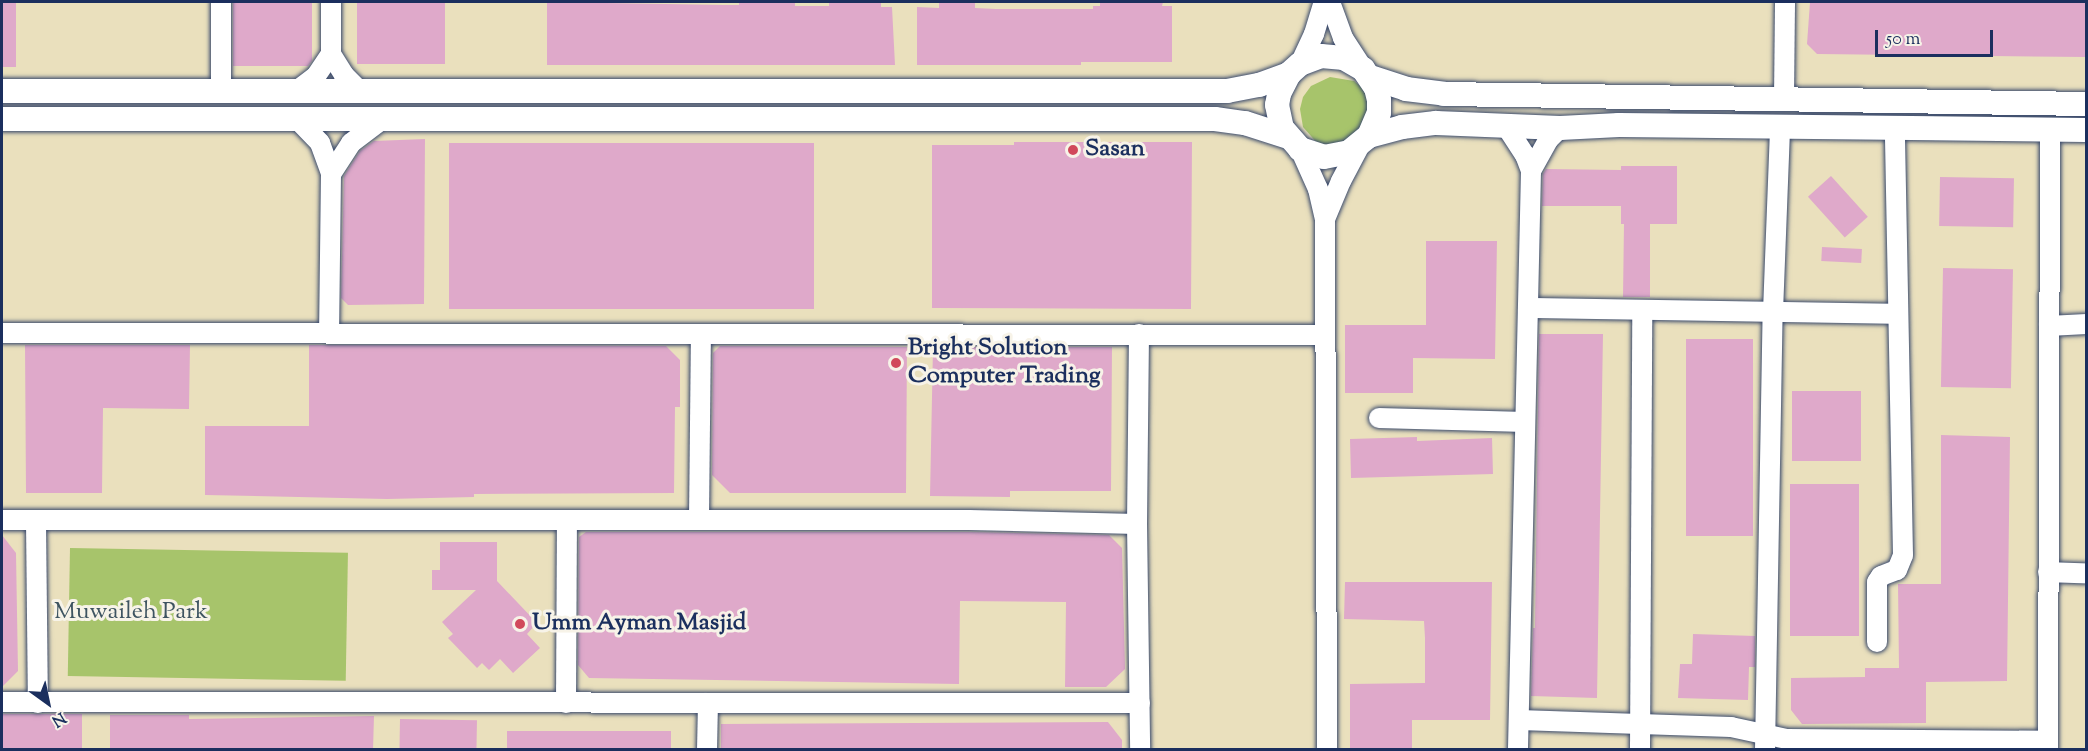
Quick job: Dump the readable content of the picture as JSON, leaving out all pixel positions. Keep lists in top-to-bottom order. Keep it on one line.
{"parks":["Muwaileh Park"],"places":["Sasan","Bright Solution Computer Trading","Umm Ayman Masjid"],"scale_bar":"50 m","north":"bottom right"}
